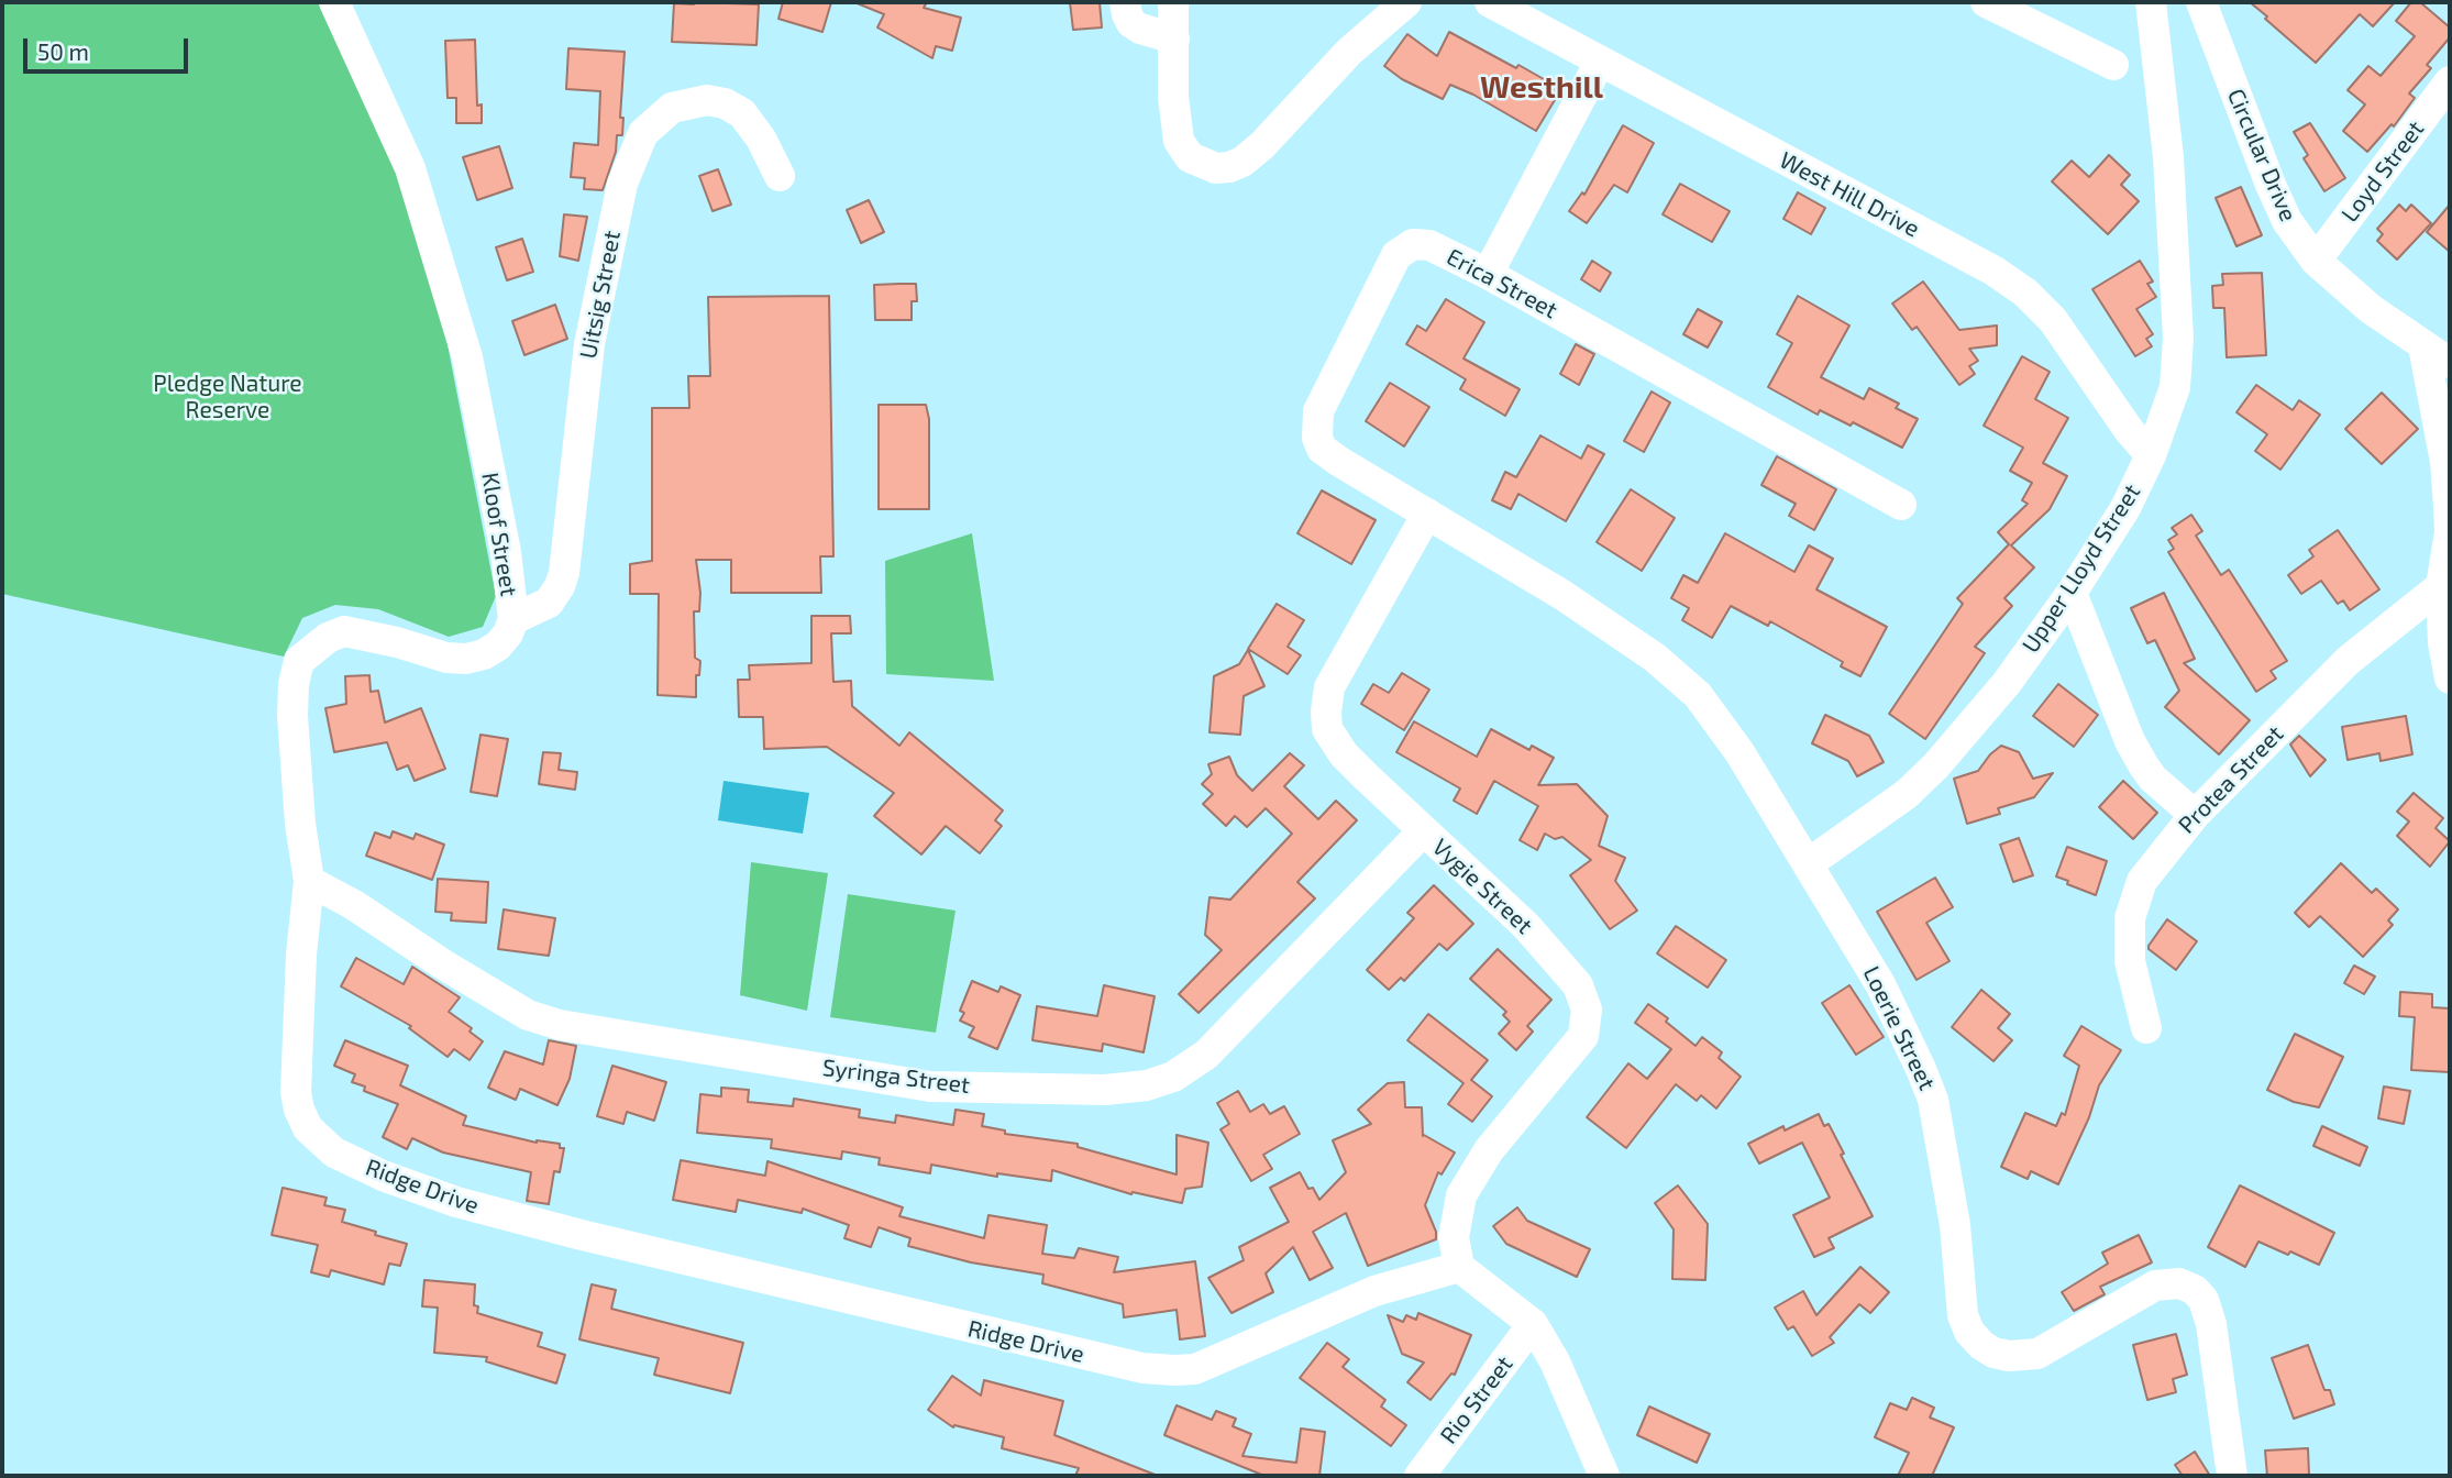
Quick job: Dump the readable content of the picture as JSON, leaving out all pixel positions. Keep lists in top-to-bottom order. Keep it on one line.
{"streets":{"street":["Circular Drive","Loyd Street","West Hill Drive","Erica Street","Uitsig Street","Kloof Street","Upper Lloyd Street","Protea Street","Vygie Street","Loerie Street","Syringa Street","Ridge Drive","Rio Street"]},"crossings":[["Circular Drive","Loyd Street"],["West Hill Drive","Upper Lloyd Street"],["Erica Street","Vygie Street"],["Erica Street","Loerie Street"],["Uitsig Street","Kloof Street"],["Kloof Street","Syringa Street"],["Kloof Street","Ridge Drive"],["Upper Lloyd Street","Loerie Street"],["Vygie Street","Loerie Street"],["Vygie Street","Syringa Street"],["Vygie Street","Ridge Drive"]],"districts":["Westhill"],"parks":["Pledge Nature Reserve"],"scale_bar":"50 m"}
